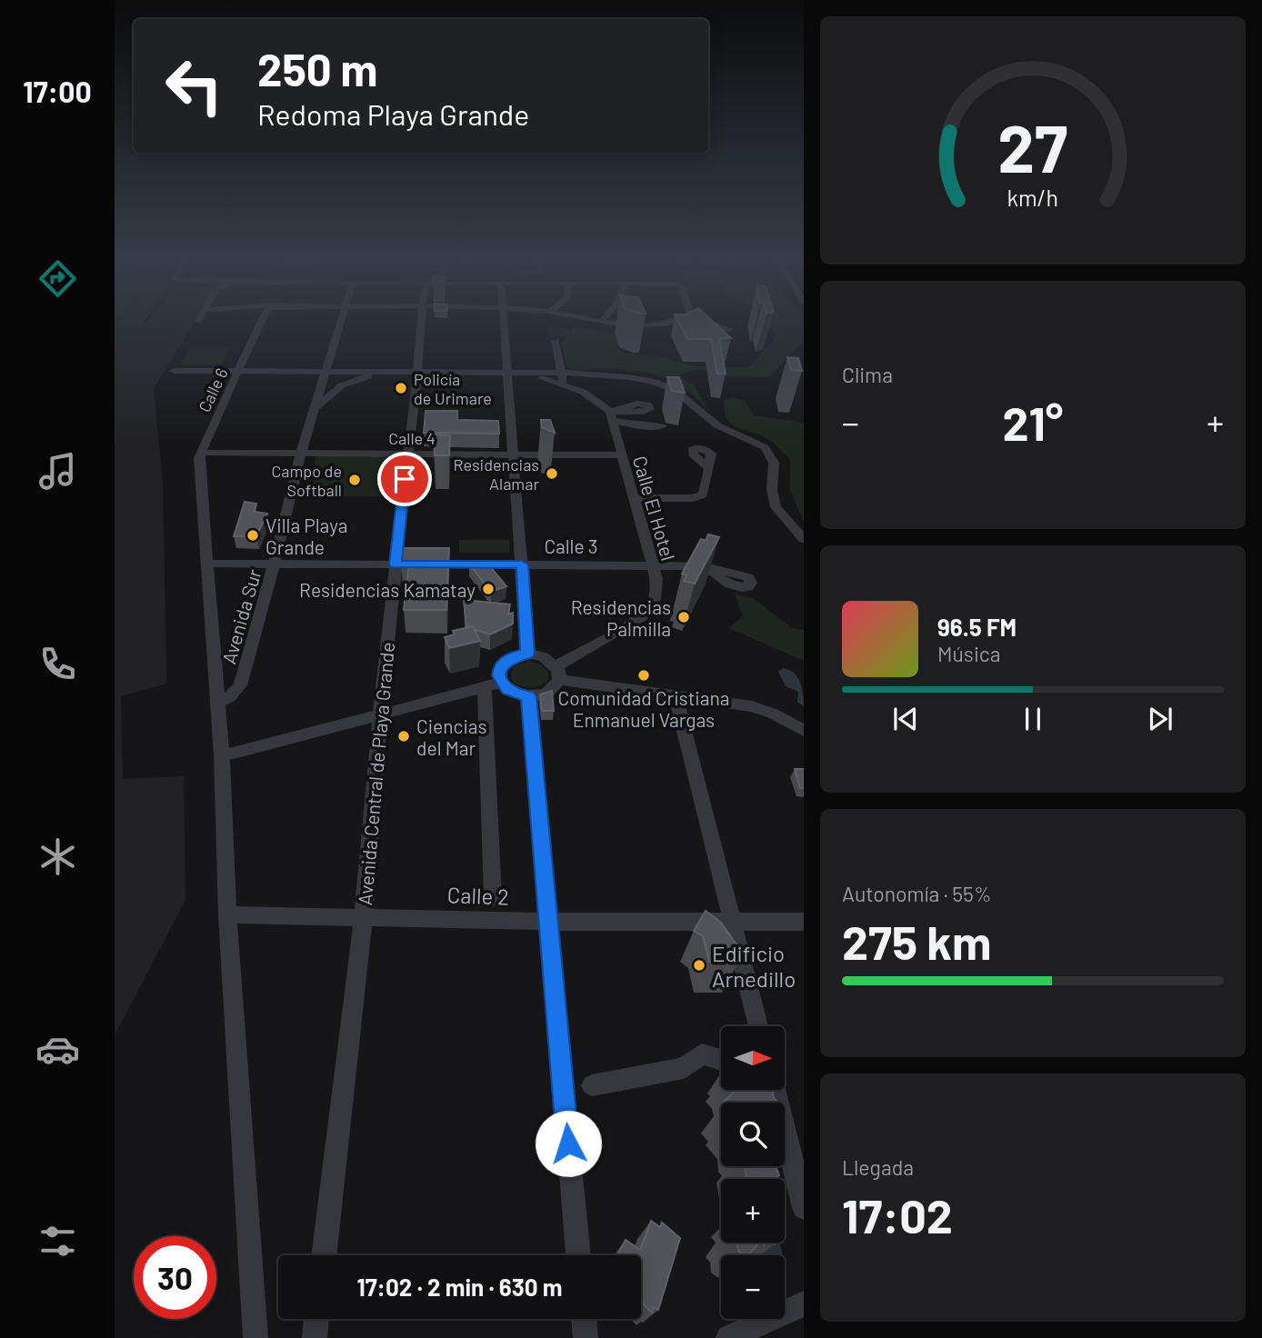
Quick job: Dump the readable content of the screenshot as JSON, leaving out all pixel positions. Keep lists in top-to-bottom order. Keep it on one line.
{"streets":{"street":["Calle 6","Calle 4","Calle El Hotel","Calle 3","Avenida Sur","Avenida Central de Playa Grande","Calle 2"]},"crossings":[["Calle 6","Calle 4"],["Calle 6","Calle 3"],["Calle 6","Avenida Sur"],["Calle 6","Calle 2"],["Calle 4","Calle El Hotel"],["Calle 4","Avenida Sur"],["Calle 4","Avenida Central de Playa Grande"],["Calle El Hotel","Calle 3"],["Calle 3","Avenida Sur"],["Calle 3","Avenida Central de Playa Grande"],["Avenida Central de Playa Grande","Calle 2"]],"places":["Policía de Urimare","Residencias Alamar","Campo de Softball","Villa Playa Grande","Residencias Kamatay","Residencias Palmilla","Comunidad Cristiana Enmanuel Vargas","Ciencias del Mar","Edificio Arnedillo"],"north":"right","page":{"tabs":"17:00","turn":["250 m","Redoma Playa Grande"],"tile":["Clima",["Autonomía · 55%","275 km"],["Llegada","17:02"]],"heat":["−","21°","+"],"song":["96.5 FM","Música"],"map_buttons":["+","−"],"limit":"30","trip":"17:02 · 2 min · 630 m","gauge":["27","km/h"]}}
